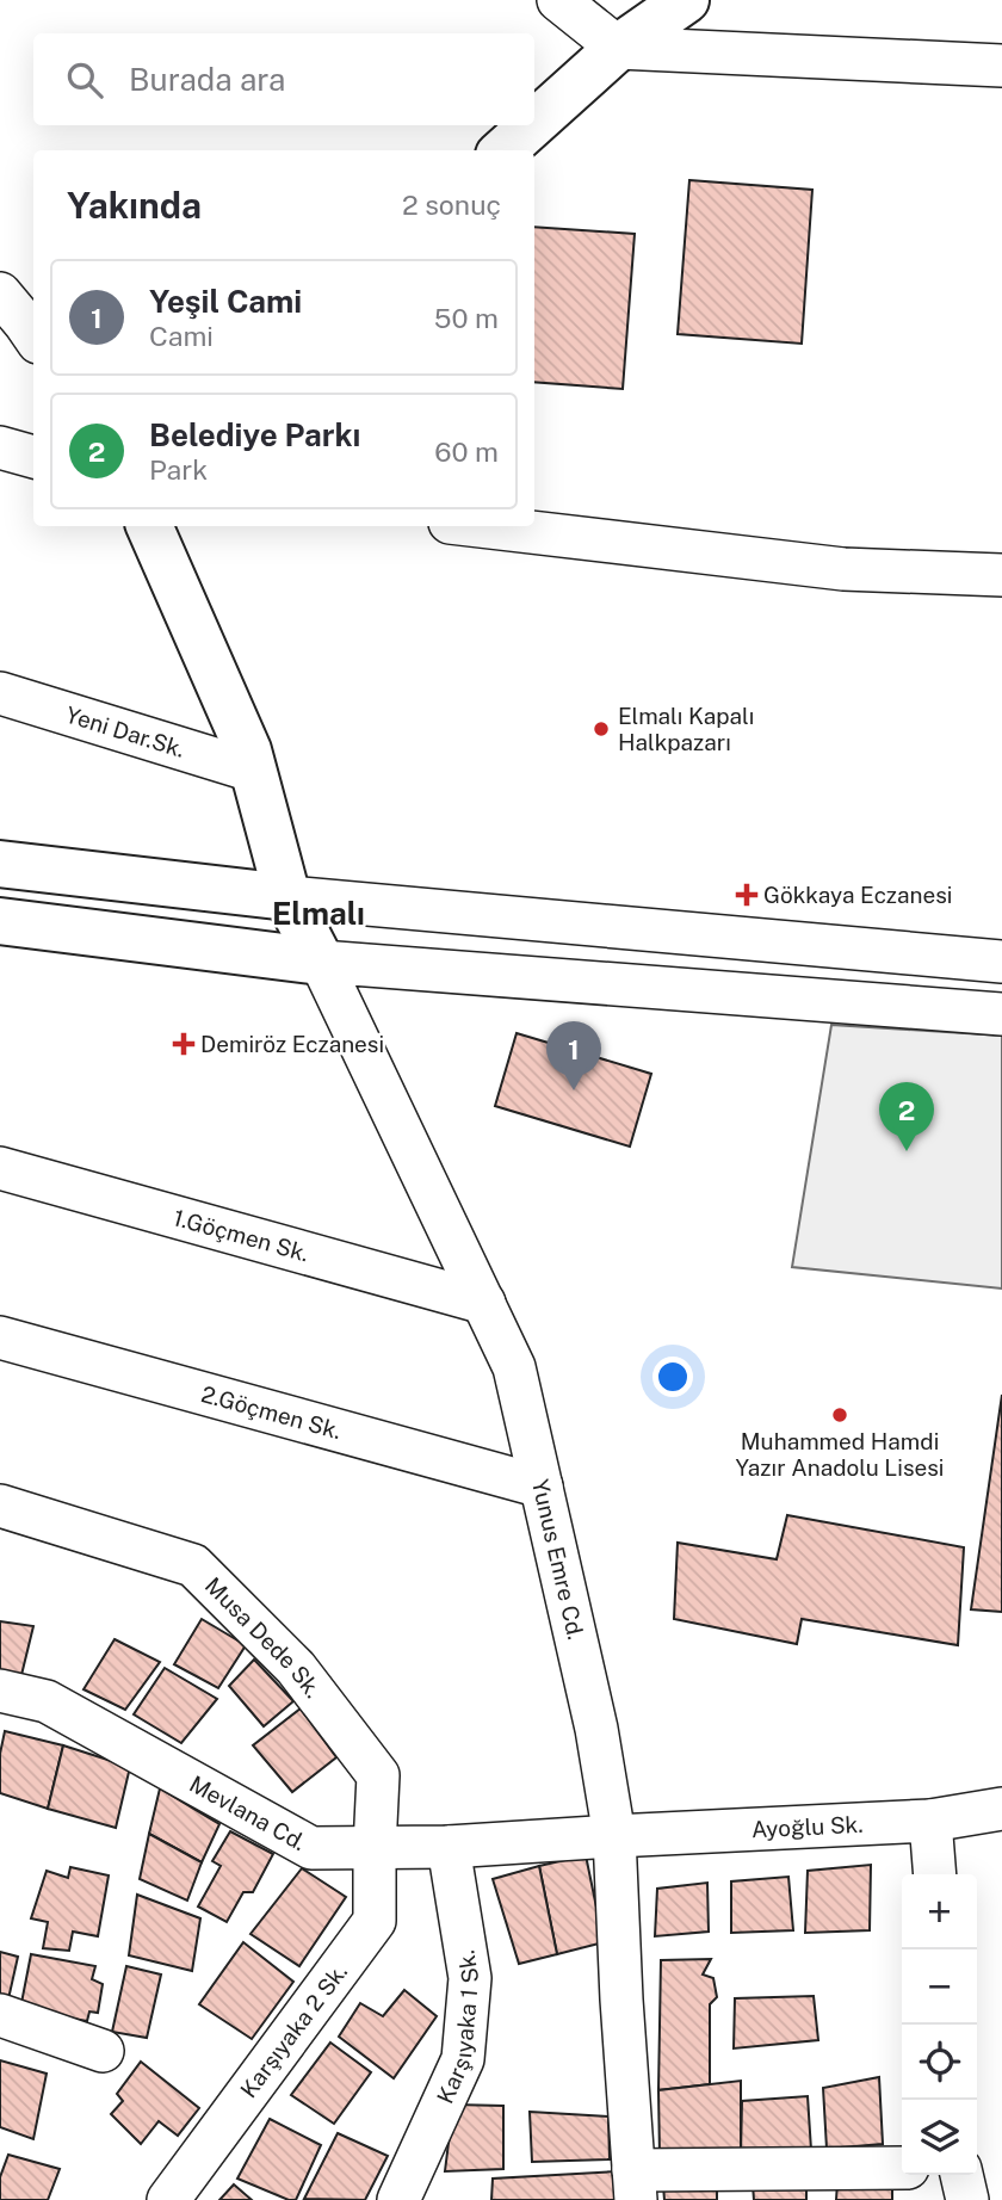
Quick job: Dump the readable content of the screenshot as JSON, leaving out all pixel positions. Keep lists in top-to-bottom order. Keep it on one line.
{"streets":{"street":["Yeni Dar.Sk.","1.Göçmen Sk.","2.Göçmen Sk.","Yunus Emre Cd.","Musa Dede Sk.","Mevlana Cd.","Ayoğlu Sk.","Karşıyaka 1 Sk.","Karşıyaka 2 Sk."]},"crossings":[["1.Göçmen Sk.","Yunus Emre Cd."],["2.Göçmen Sk.","Yunus Emre Cd."],["Yunus Emre Cd.","Mevlana Cd."],["Yunus Emre Cd.","Ayoğlu Sk."],["Musa Dede Sk.","Mevlana Cd."],["Musa Dede Sk.","Karşıyaka 2 Sk."],["Mevlana Cd.","Ayoğlu Sk."],["Mevlana Cd.","Karşıyaka 1 Sk."],["Mevlana Cd.","Karşıyaka 2 Sk."]],"districts":["Elmalı"],"places":{"other":["Elmalı Kapalı Halkpazarı","Muhammed Hamdi Yazır Anadolu Lisesi"],"health":["Gökkaya Eczanesi","Demiröz Eczanesi"]},"page":{"search":"Burada ara","heading":["Yakında","2 sonuç"],"list":[{"mark":"1","name":"Yeşil Cami","note":"Cami","value":"50 m"},{"mark":"2","name":"Belediye Parkı","note":"Park","value":"60 m"}],"pins":["1","2"],"map_buttons":["+","−"]}}
